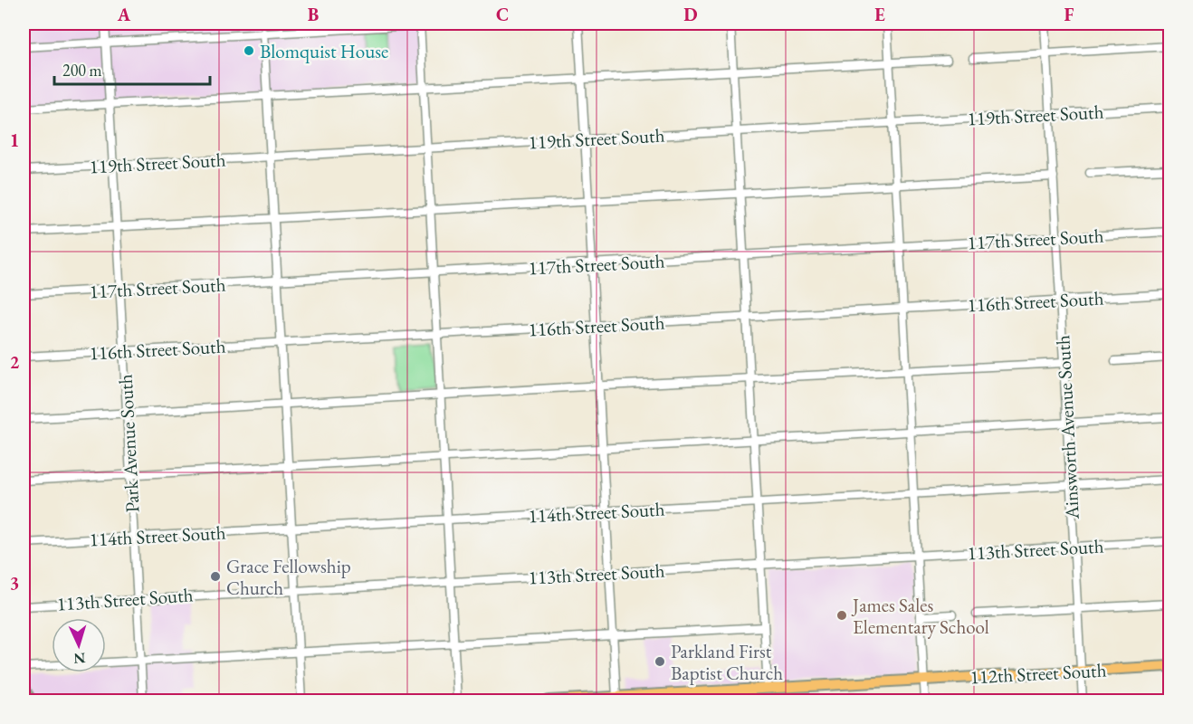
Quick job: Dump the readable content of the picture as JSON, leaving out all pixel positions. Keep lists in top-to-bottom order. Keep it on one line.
{"streets":{"main road":["112th Street South"],"street":["119th Street South","117th Street South","116th Street South","Ainsworth Avenue South","Park Avenue South","114th Street South","113th Street South"]},"crossings":[["119th Street South","Ainsworth Avenue South"],["119th Street South","Park Avenue South"],["117th Street South","Ainsworth Avenue South"],["117th Street South","Park Avenue South"],["116th Street South","Ainsworth Avenue South"],["116th Street South","Park Avenue South"],["Ainsworth Avenue South","114th Street South"],["Ainsworth Avenue South","113th Street South"],["Ainsworth Avenue South","112th Street South"],["Park Avenue South","114th Street South"],["Park Avenue South","113th Street South"]],"places":["Blomquist House","Grace Fellowship Church","James Sales Elementary School","Parkland First Baptist Church"],"scale_bar":"200 m","north":"bottom","grid":{"columns":["A","B","C","D","E","F"],"rows":["1","2","3"]}}
